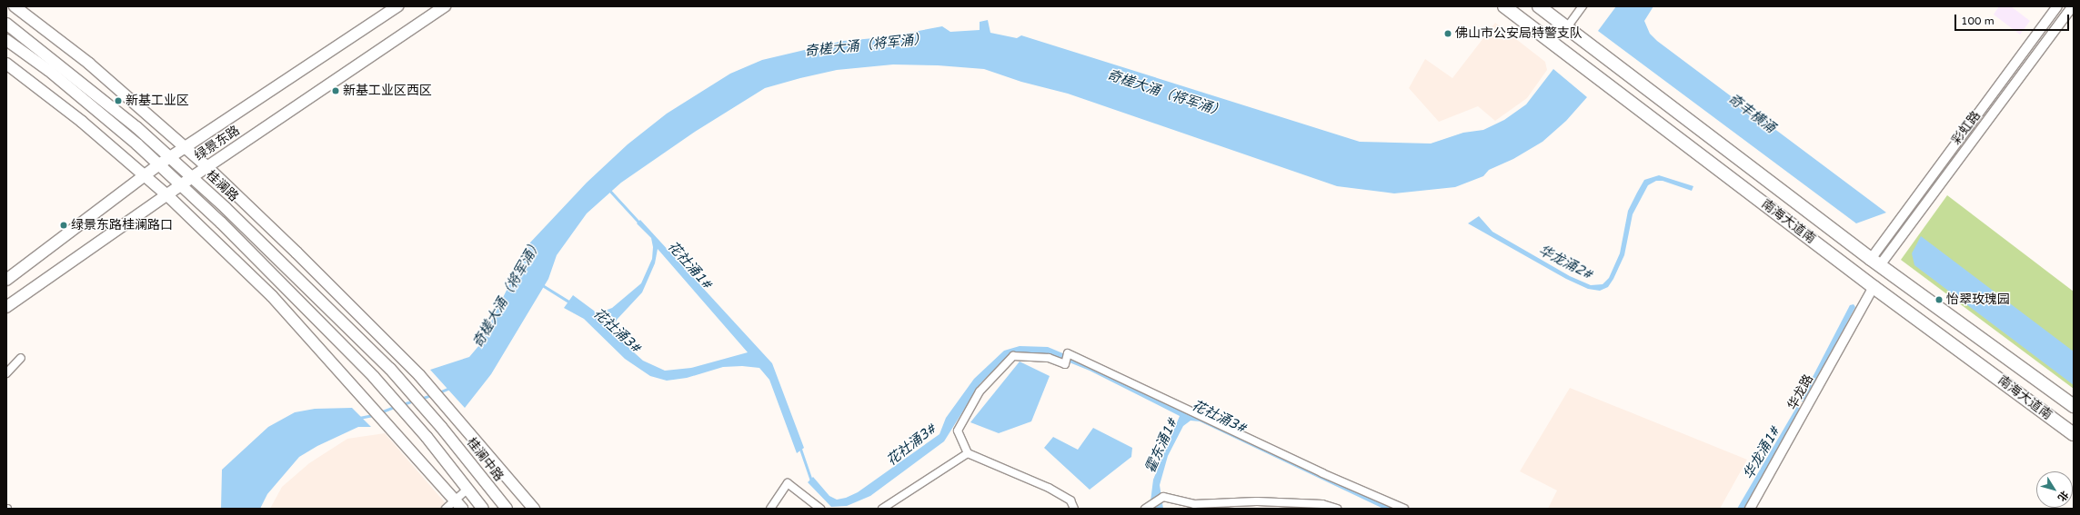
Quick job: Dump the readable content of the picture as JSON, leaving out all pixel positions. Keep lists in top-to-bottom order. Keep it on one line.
{"streets":{"highway":["南海大道南"],"main road":["绿景东路","桂澜路","桂澜中路"],"street":["彩虹路","华龙路"]},"crossings":[["彩虹路","南海大道南"],["绿景东路","桂澜路"],["桂澜路","桂澜中路"],["南海大道南","华龙路"]],"water":["奇槎大涌（将军涌）","奇丰横涌","华龙涌2#","花社涌1#","花社涌3#","霍东涌1#","华龙涌1#"],"places":["佛山市公安局特警支队","新基工业区西区","新基工业区","绿景东路桂澜路口","怡翠玫瑰园"],"scale_bar":"100 m","north":"bottom right"}
